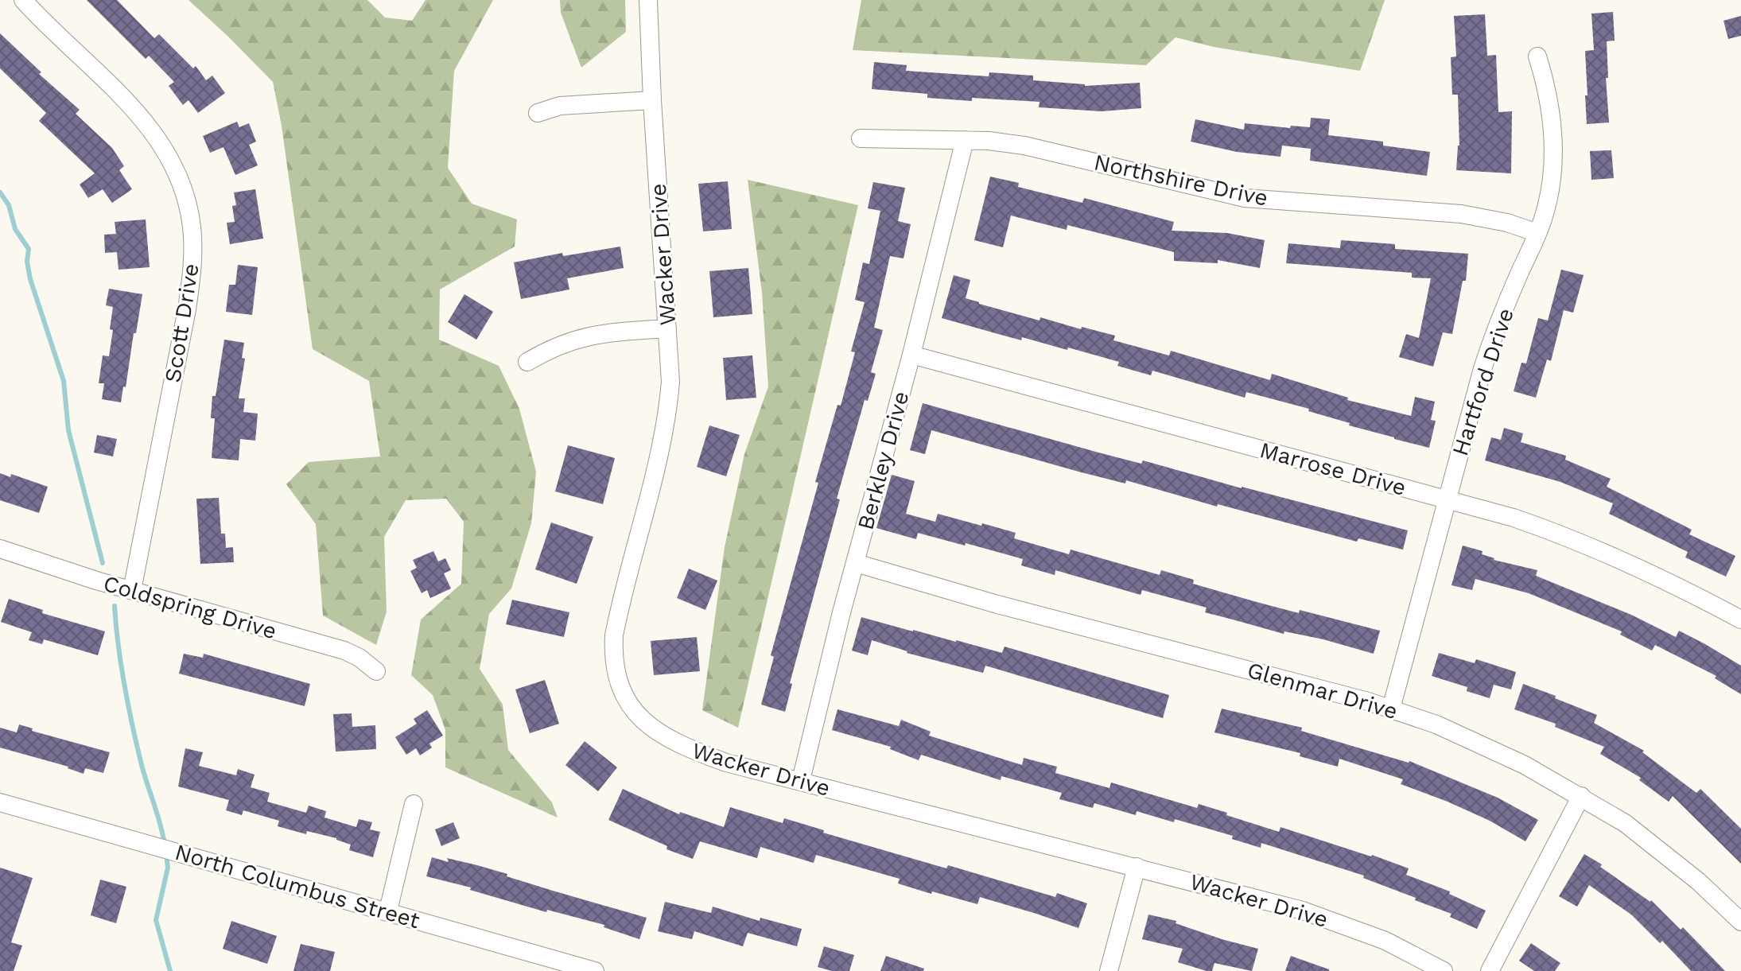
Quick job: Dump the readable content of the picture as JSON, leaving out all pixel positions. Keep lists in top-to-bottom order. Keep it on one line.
{"streets":{"street":["Northshire Drive","Wacker Drive","Scott Drive","Hartford Drive","Berkley Drive","Marrose Drive","Coldspring Drive","Glenmar Drive","North Columbus Street"]},"crossings":[["Northshire Drive","Hartford Drive"],["Northshire Drive","Berkley Drive"],["Wacker Drive","Berkley Drive"],["Scott Drive","Coldspring Drive"],["Hartford Drive","Marrose Drive"],["Hartford Drive","Glenmar Drive"],["Berkley Drive","Marrose Drive"],["Berkley Drive","Glenmar Drive"]]}
